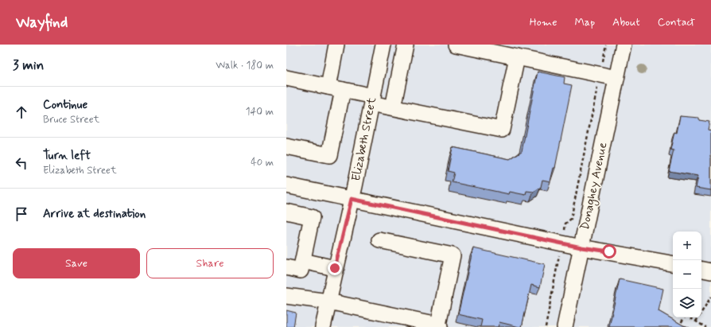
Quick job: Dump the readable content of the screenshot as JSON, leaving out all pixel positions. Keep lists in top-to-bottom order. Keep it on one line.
{"streets":{"street":["Elizabeth Street","Donaghey Avenue"]},"page":{"header":"Wayfind","nav":["Home","Map","About","Contact"],"heading":["3 min","Walk · 180 m"],"list":[["Continue","Bruce Street","140 m"],["Turn left","Elizabeth Street","40 m"],"Arrive at destination"],"map_buttons":["+","−"],"buttons":["Save","Share"]}}
